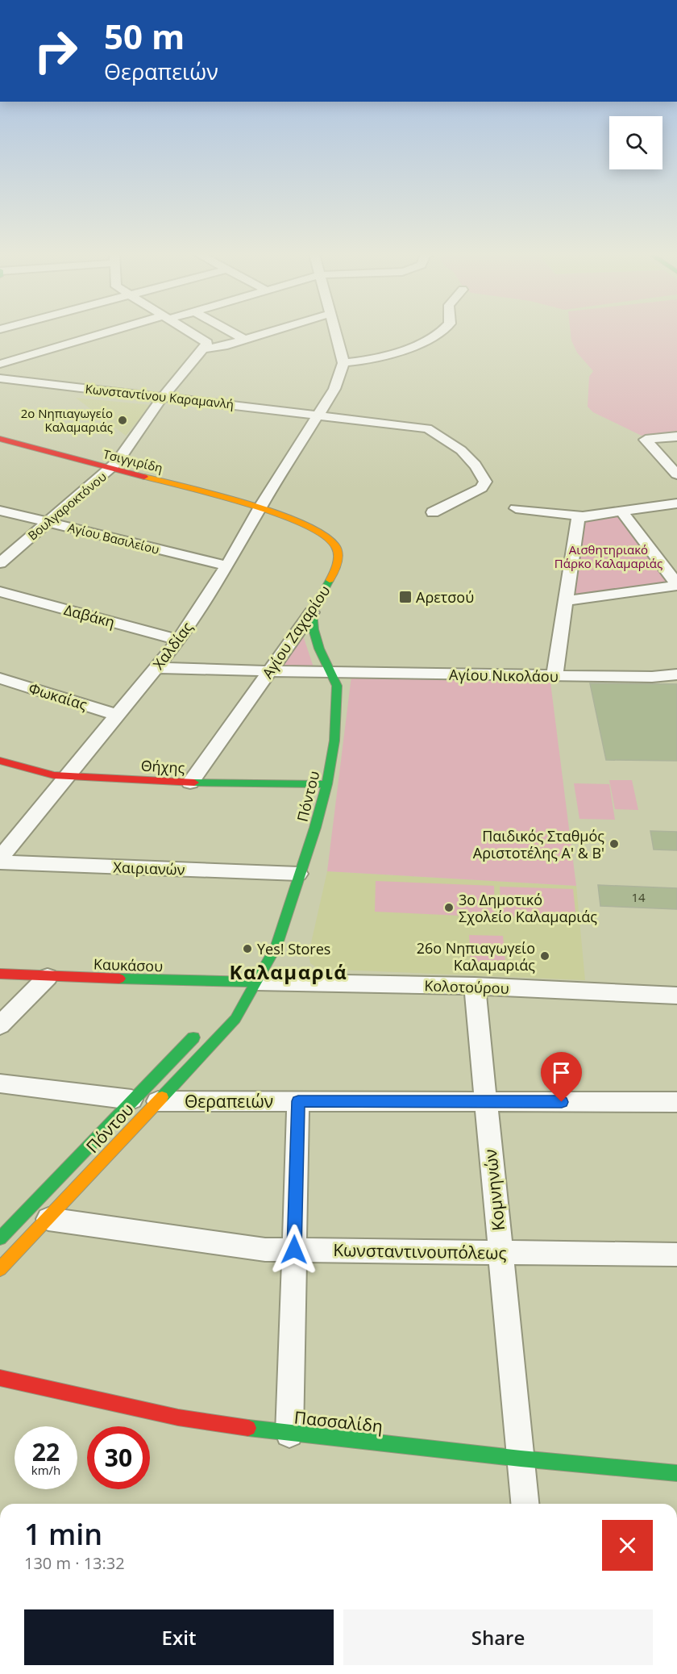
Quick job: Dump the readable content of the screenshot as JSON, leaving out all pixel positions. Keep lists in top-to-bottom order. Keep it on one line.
{"streets":{"main road":["Τσιγγιρίδη","Αγίου Ζαχαρίου","Θήχης","Πόντου","Καυκάσου","Πασσαλίδη"],"street":["Κωνσταντίνου Καραμανλή","Βουλγαροκτόνου","Αγίου Βασιλείου","Δαβάκη","Χαλδίας","Αγίου Νικολάου","Φωκαίας","Χαιριανών","Κολοτούρου","Θεραπειών","Κομνηνών","Κωνσταντινουπόλεως"]},"crossings":[["Κωνσταντίνου Καραμανλή","Βουλγαροκτόνου"],["Κωνσταντίνου Καραμανλή","Χαλδίας"],["Τσιγγιρίδη","Βουλγαροκτόνου"],["Τσιγγιρίδη","Αγίου Ζαχαρίου"],["Τσιγγιρίδη","Χαλδίας"],["Βουλγαροκτόνου","Αγίου Βασιλείου"],["Αγίου Βασιλείου","Χαλδίας"],["Δαβάκη","Χαλδίας"],["Αγίου Ζαχαρίου","Χαλδίας"],["Αγίου Ζαχαρίου","Αγίου Νικολάου"],["Αγίου Ζαχαρίου","Θήχης"],["Αγίου Ζαχαρίου","Πόντου"],["Χαλδίας","Αγίου Νικολάου"],["Χαλδίας","Φωκαίας"],["Χαλδίας","Θήχης"],["Αγίου Νικολάου","Πόντου"],["Θήχης","Πόντου"],["Πόντου","Χαιριανών"],["Πόντου","Καυκάσου"],["Πόντου","Κολοτούρου"],["Πόντου","Θεραπειών"],["Πόντου","Κωνσταντινουπόλεως"],["Καυκάσου","Κολοτούρου"],["Κολοτούρου","Κομνηνών"],["Θεραπειών","Κομνηνών"],["Κομνηνών","Κωνσταντινουπόλεως"],["Κομνηνών","Πασσαλίδη"]],"districts":["Καλαμαριά"],"parks":["Αισθητηριακό Πάρκο Καλαμαριάς"],"places":{"other":["2ο Νηπιαγωγείο Καλαμαριάς","Παιδικός Σταθμός Αριστοτέλης Α' & Β'","3ο Δημοτικό Σχολείο Καλαμαριάς","Yes! Stores","26ο Νηπιαγωγείο Καλαμαριάς"],"transit":["Αρετσού"]},"house_numbers":["14"],"page":{"turn":["50 m","Θεραπειών"],"speed":"22 km/h","limit":"30","heading":["1 min","130 m · 13:32"],"buttons":["Exit","Share"]}}
